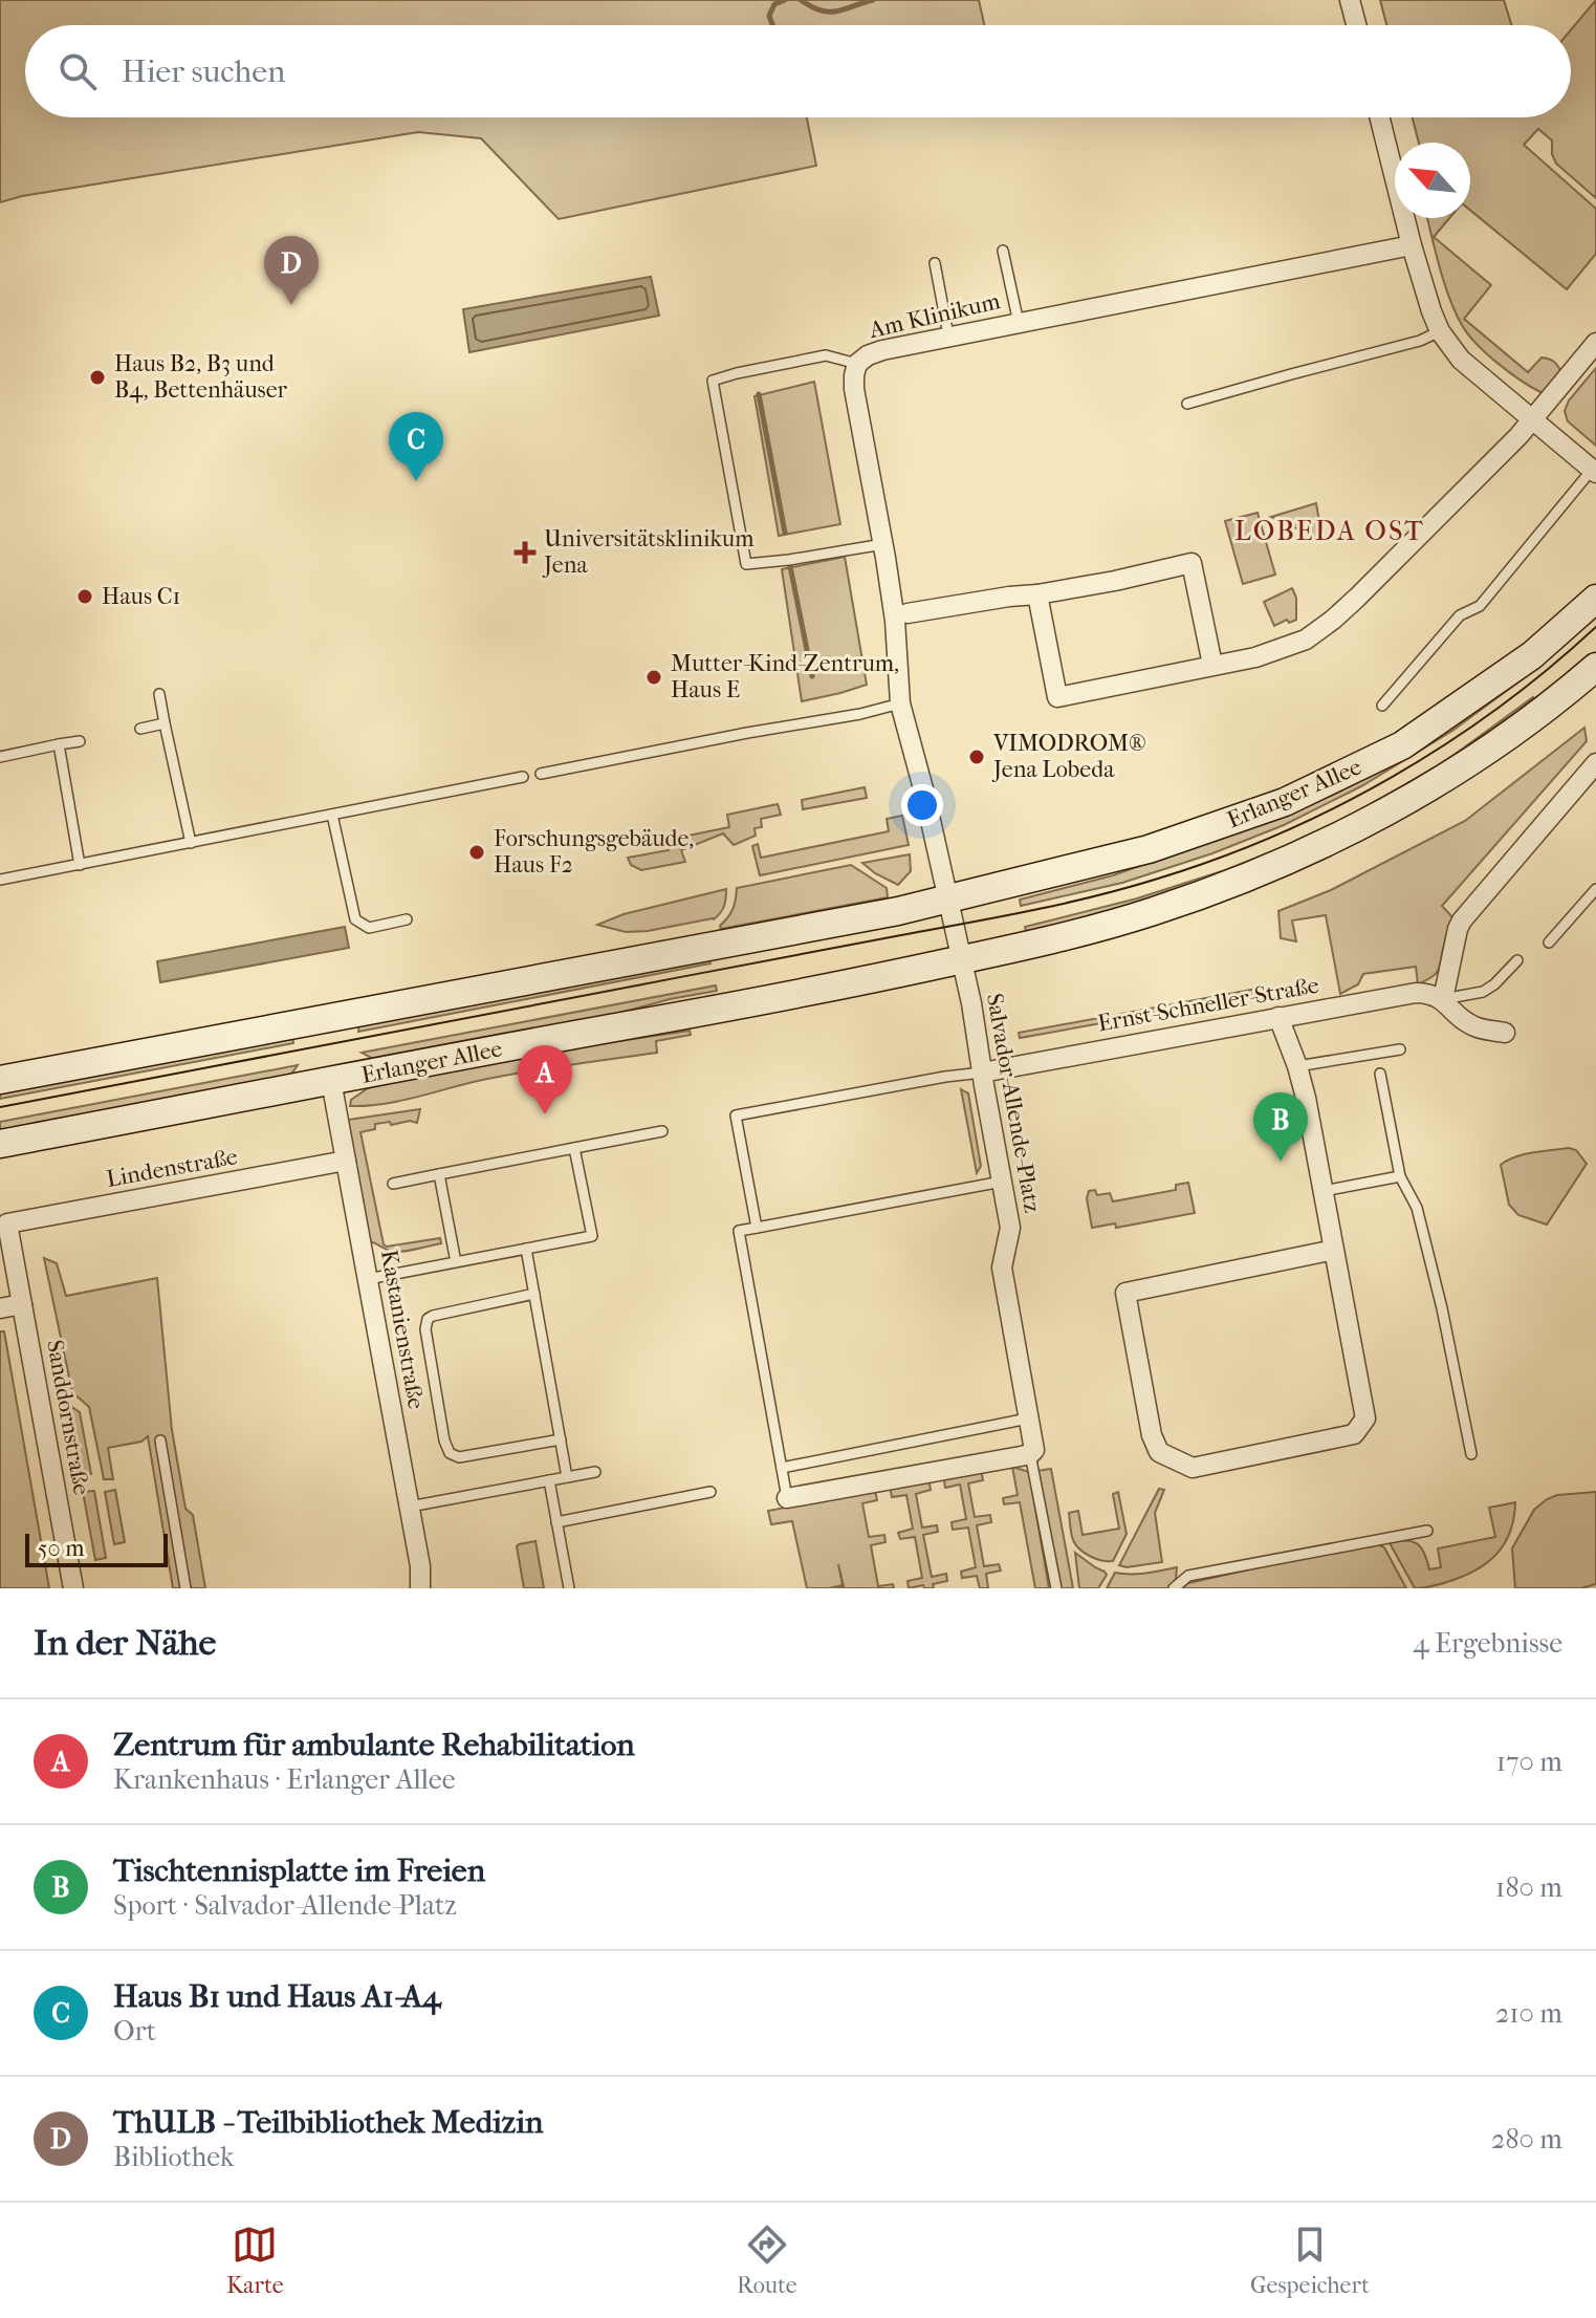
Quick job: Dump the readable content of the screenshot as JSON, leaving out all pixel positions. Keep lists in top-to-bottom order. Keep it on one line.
{"streets":{"main road":["Erlanger Allee"],"street":["Am Klinikum","Ernst-Schneller-Straße","Salvador-Allende-Platz","Lindenstraße","Kastanienstraße","Sanddornstraße"]},"crossings":[["Am Klinikum","Erlanger Allee"],["Erlanger Allee","Salvador-Allende-Platz"],["Erlanger Allee","Kastanienstraße"],["Ernst-Schneller-Straße","Salvador-Allende-Platz"],["Lindenstraße","Kastanienstraße"],["Lindenstraße","Sanddornstraße"]],"districts":["LOBEDA OST"],"places":{"other":["Haus B2, B3 und B4, Bettenhäuser","Haus C1","Mutter-Kind-Zentrum, Haus E","VIMODROM® Jena Lobeda","Forschungsgebäude, Haus F2"],"health":["Universitätsklinikum Jena"]},"scale_bar":"50 m","north":"top left","page":{"search":"Hier suchen","pins":["D","C","A","B"],"scale":"50 m","heading":["In der Nähe","4 Ergebnisse"],"list":[{"mark":"A","name":"Zentrum für ambulante Rehabilitation","note":"Krankenhaus · Erlanger Allee","value":"170 m"},{"mark":"B","name":"Tischtennisplatte im Freien","note":"Sport · Salvador-Allende-Platz","value":"180 m"},{"mark":"C","name":"Haus B1 und Haus A1-A4","note":"Ort","value":"210 m"},{"mark":"D","name":"ThULB - Teilbibliothek Medizin","note":"Bibliothek","value":"280 m"}],"nav":["Karte","Route","Gespeichert"]}}
